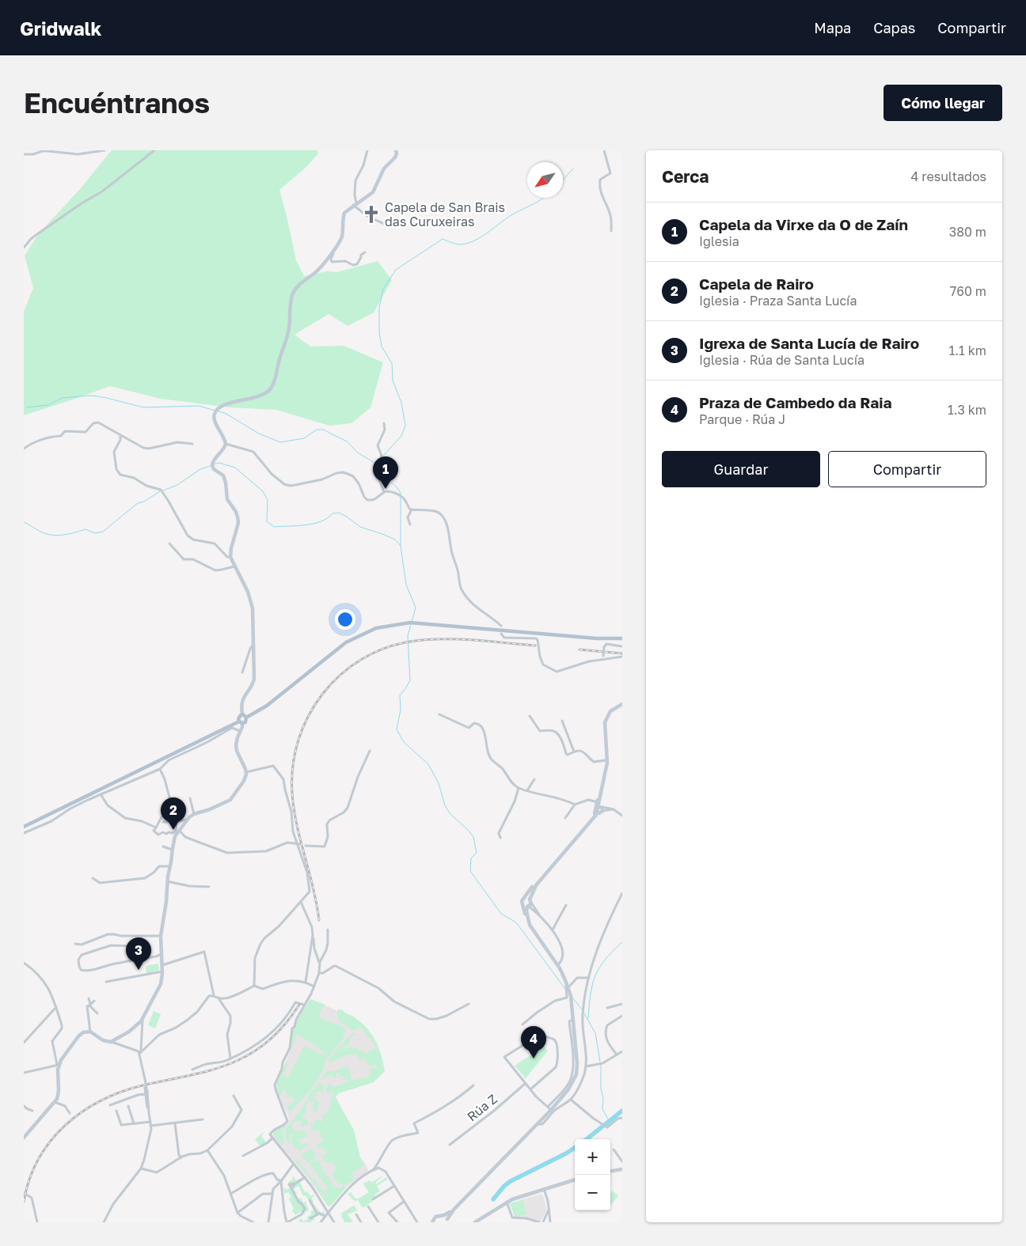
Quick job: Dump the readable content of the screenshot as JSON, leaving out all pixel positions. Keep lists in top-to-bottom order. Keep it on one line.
{"streets":{"street":["Rúa Z"]},"places":{"church":["Capela de San Brais das Curuxeiras"]},"north":"bottom left","page":{"header":"Gridwalk","nav":["Mapa","Capas","Compartir"],"buttons":["Cómo llegar",["Guardar","Compartir"]],"title":"Encuéntranos","heading":["Cerca","4 resultados"],"list":[{"mark":"1","name":"Capela da Virxe da O de Zaín","note":"Iglesia","value":"380 m"},{"mark":"2","name":"Capela de Rairo","note":"Iglesia · Praza Santa Lucía","value":"760 m"},{"mark":"3","name":"Igrexa de Santa Lucía de Rairo","note":"Iglesia · Rúa de Santa Lucía","value":"1.1 km"},{"mark":"4","name":"Praza de Cambedo da Raia","note":"Parque · Rúa J","value":"1.3 km"}],"pins":["1","2","3","4"],"map_buttons":["+","−"]}}
